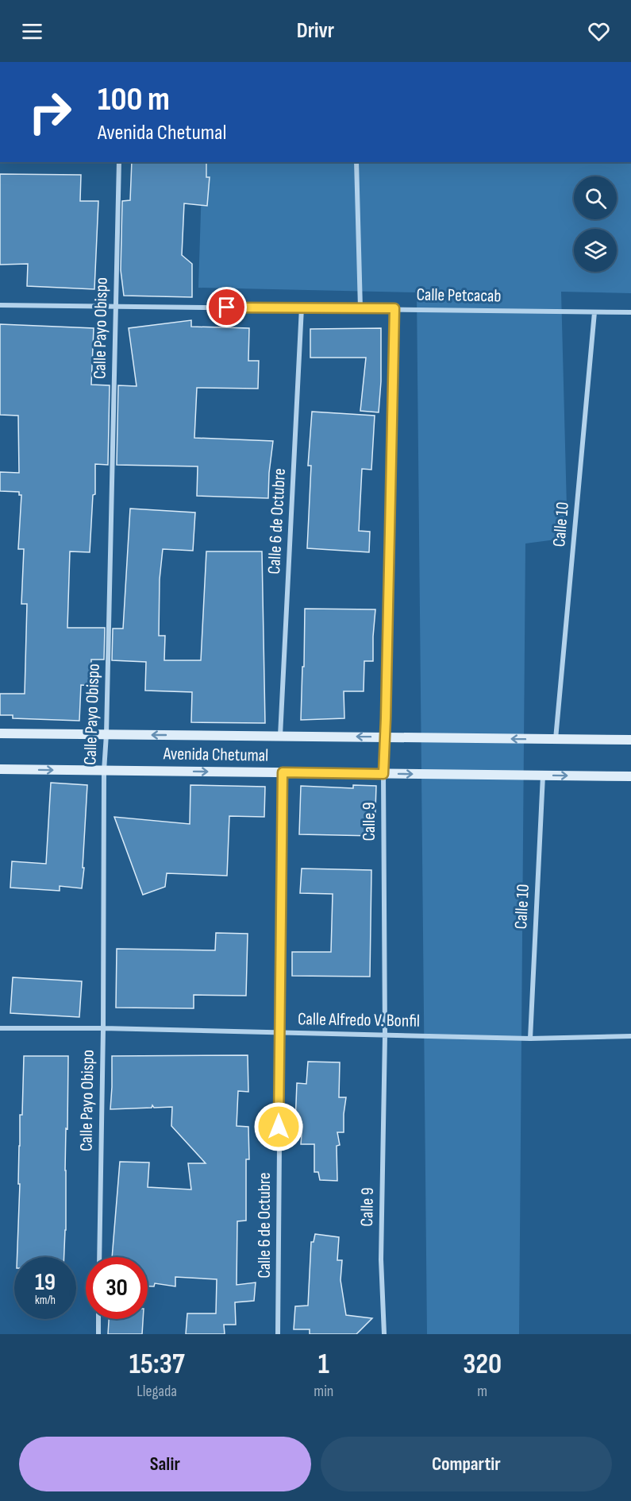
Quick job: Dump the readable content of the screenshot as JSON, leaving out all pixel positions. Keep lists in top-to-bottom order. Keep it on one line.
{"streets":{"main road":["Avenida Chetumal"],"street":["Calle Petcacab","Calle Payo Obispo","Calle 6 de Octubre","Calle 10","Calle 9","Calle Alfredo V. Bonfil"]},"crossings":[["Calle Petcacab","Calle Payo Obispo"],["Calle Petcacab","Calle 6 de Octubre"],["Calle Petcacab","Calle 10"],["Calle Petcacab","Calle 9"],["Calle Payo Obispo","Avenida Chetumal"],["Calle Payo Obispo","Calle Alfredo V. Bonfil"],["Calle 6 de Octubre","Avenida Chetumal"],["Calle 6 de Octubre","Calle Alfredo V. Bonfil"],["Calle 10","Avenida Chetumal"],["Calle 10","Calle Alfredo V. Bonfil"],["Avenida Chetumal","Calle 9"],["Calle 9","Calle Alfredo V. Bonfil"]],"page":{"header":"Drivr","turn":["100 m","Avenida Chetumal"],"speed":"19 km/h","limit":"30","eta":["15:37","Llegada","1","min","320","m"],"buttons":["Salir","Compartir"]}}
